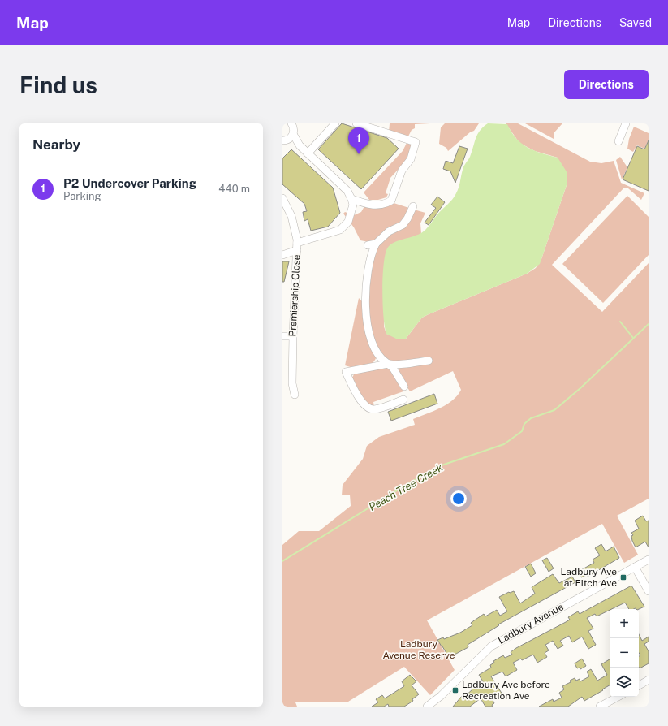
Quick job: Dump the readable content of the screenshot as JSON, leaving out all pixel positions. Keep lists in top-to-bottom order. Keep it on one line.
{"streets":{"street":["Premiership Close","Ladbury Avenue"]},"water":["Peach Tree Creek"],"parks":["Ladbury Avenue Reserve"],"places":{"transit":["Ladbury Ave at Fitch Ave","Ladbury Ave before Recreation Ave"]},"page":{"header":"Map","nav":["Map","Directions","Saved"],"buttons":"Directions","title":"Find us","heading":"Nearby","pins":"1","list":[{"mark":"1","name":"P2 Undercover Parking","note":"Parking","value":"440 m"}],"map_buttons":["+","−"]}}
